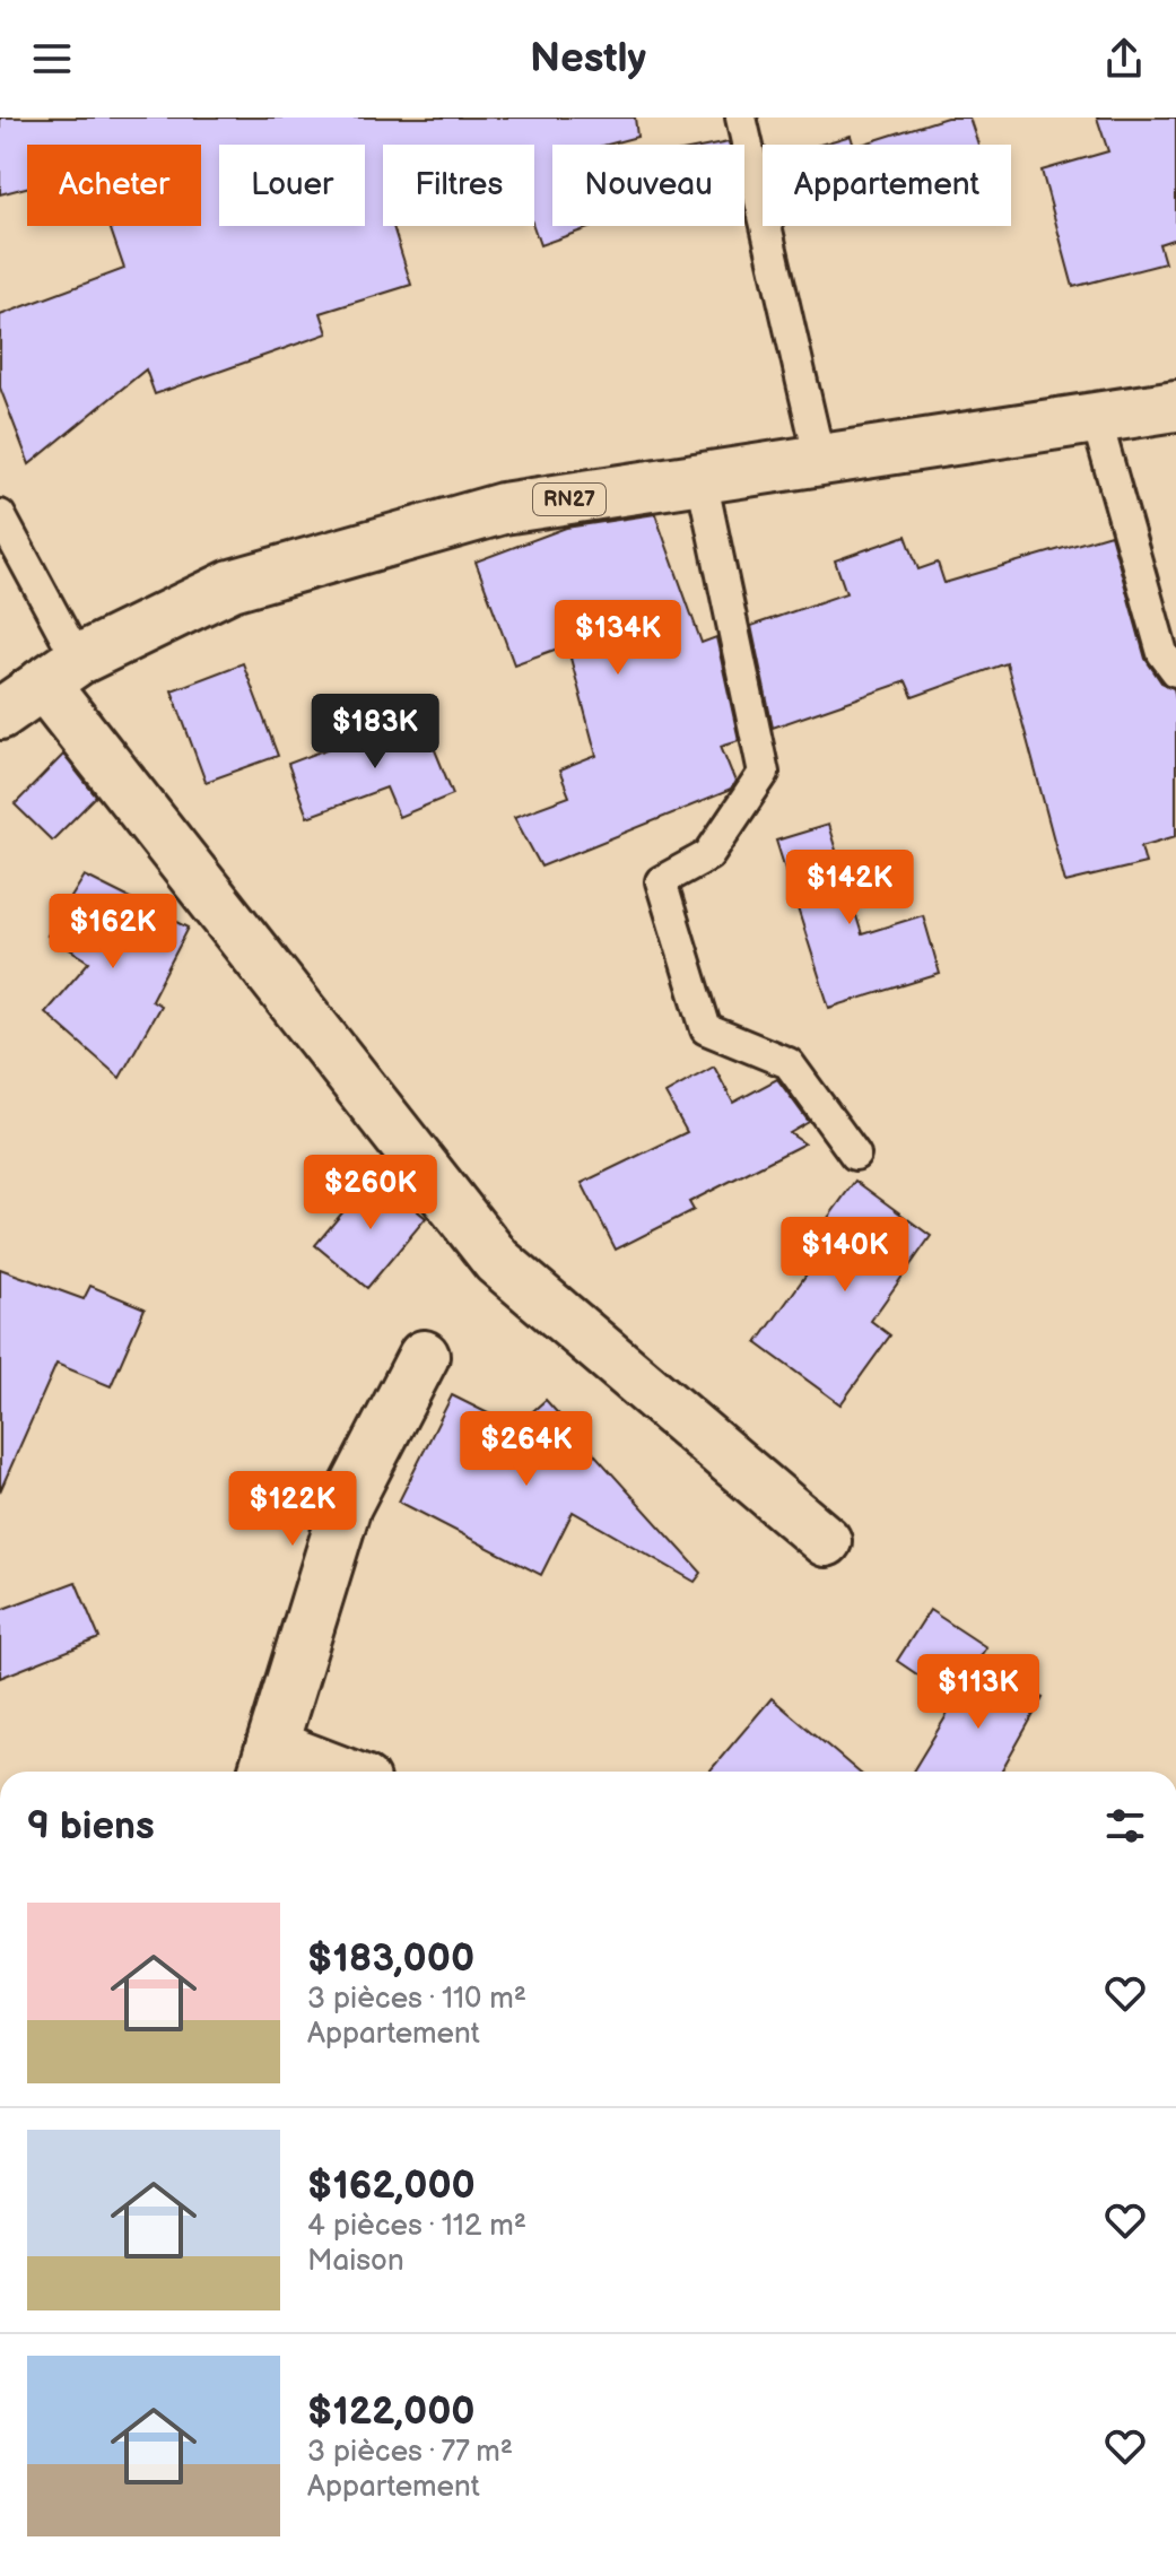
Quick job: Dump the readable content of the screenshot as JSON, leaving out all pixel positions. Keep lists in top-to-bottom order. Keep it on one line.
{"streets":{"street":["RN27"]},"page":{"header":"Nestly","chip":["Acheter","Louer","Filtres","Nouveau","Appartement"],"price":["$134K","$183K","$142K","$162K","$260K","$140K","$264K","$122K","$113K"],"heading":"9 biens","list":[{"name":"$183,000","note":"3 pièces · 110 m² · Appartement"},{"name":"$162,000","note":"4 pièces · 112 m² · Maison"},{"name":"$122,000","note":"3 pièces · 77 m² · Appartement"}]}}
